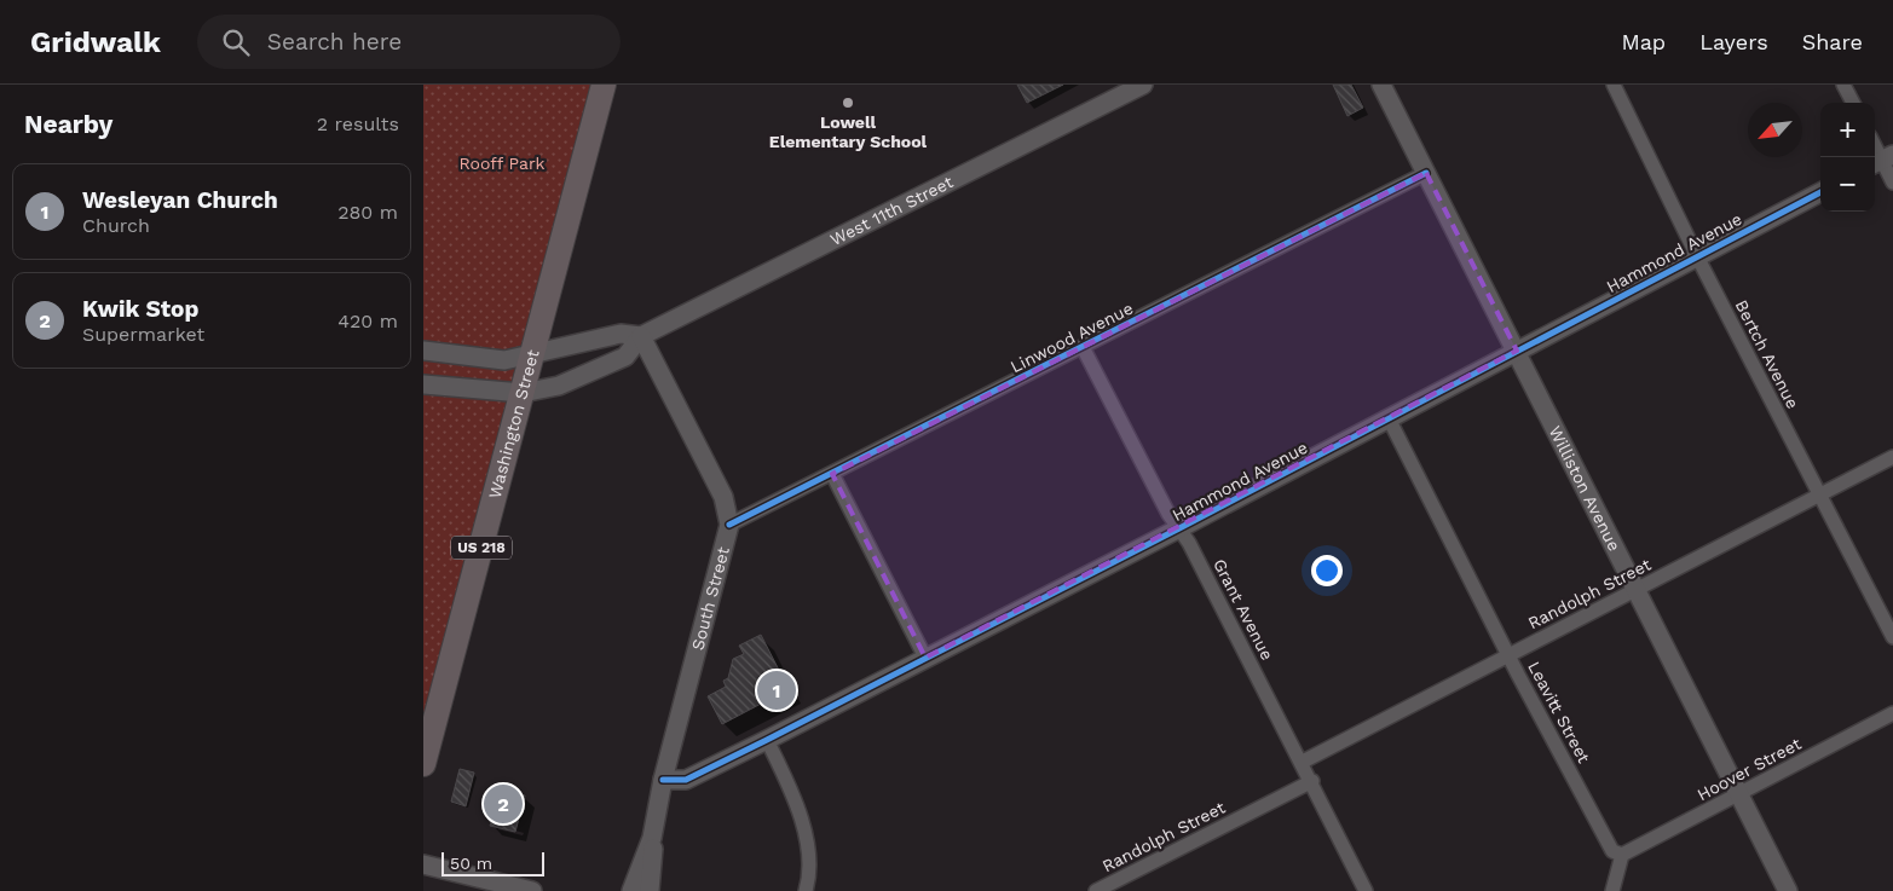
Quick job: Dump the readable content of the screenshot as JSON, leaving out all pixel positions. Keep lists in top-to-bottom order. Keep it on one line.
{"streets":{"highway":["Washington Street","US 218"],"street":["West 11th Street","Hammond Avenue","Linwood Avenue","Bertch Avenue","Williston Avenue","Randolph Street","South Street","Grant Avenue","Leavitt Street","Hoover Street"]},"crossings":[["West 11th Street","Washington Street"],["West 11th Street","South Street"],["Hammond Avenue","Bertch Avenue"],["Hammond Avenue","Williston Avenue"],["Hammond Avenue","South Street"],["Hammond Avenue","Grant Avenue"],["Hammond Avenue","Leavitt Street"],["Linwood Avenue","Williston Avenue"],["Linwood Avenue","South Street"],["Linwood Avenue","Grant Avenue"],["Bertch Avenue","Randolph Street"],["Williston Avenue","Randolph Street"],["Williston Avenue","Hoover Street"],["Randolph Street","Grant Avenue"],["Randolph Street","Leavitt Street"],["Leavitt Street","Hoover Street"]],"parks":["Rooff Park"],"places":["Lowell Elementary School"],"scale_bar":"50 m","north":"bottom left","page":{"header":"Gridwalk","search":"Search here","nav":["Map","Layers","Share"],"heading":["Nearby","2 results"],"map_buttons":["+","−"],"list":[{"mark":"1","name":"Wesleyan Church","note":"Church","value":"280 m"},{"mark":"2","name":"Kwik Stop","note":"Supermarket","value":"420 m"}],"pins":["1","2"],"scale":"50 m"}}
